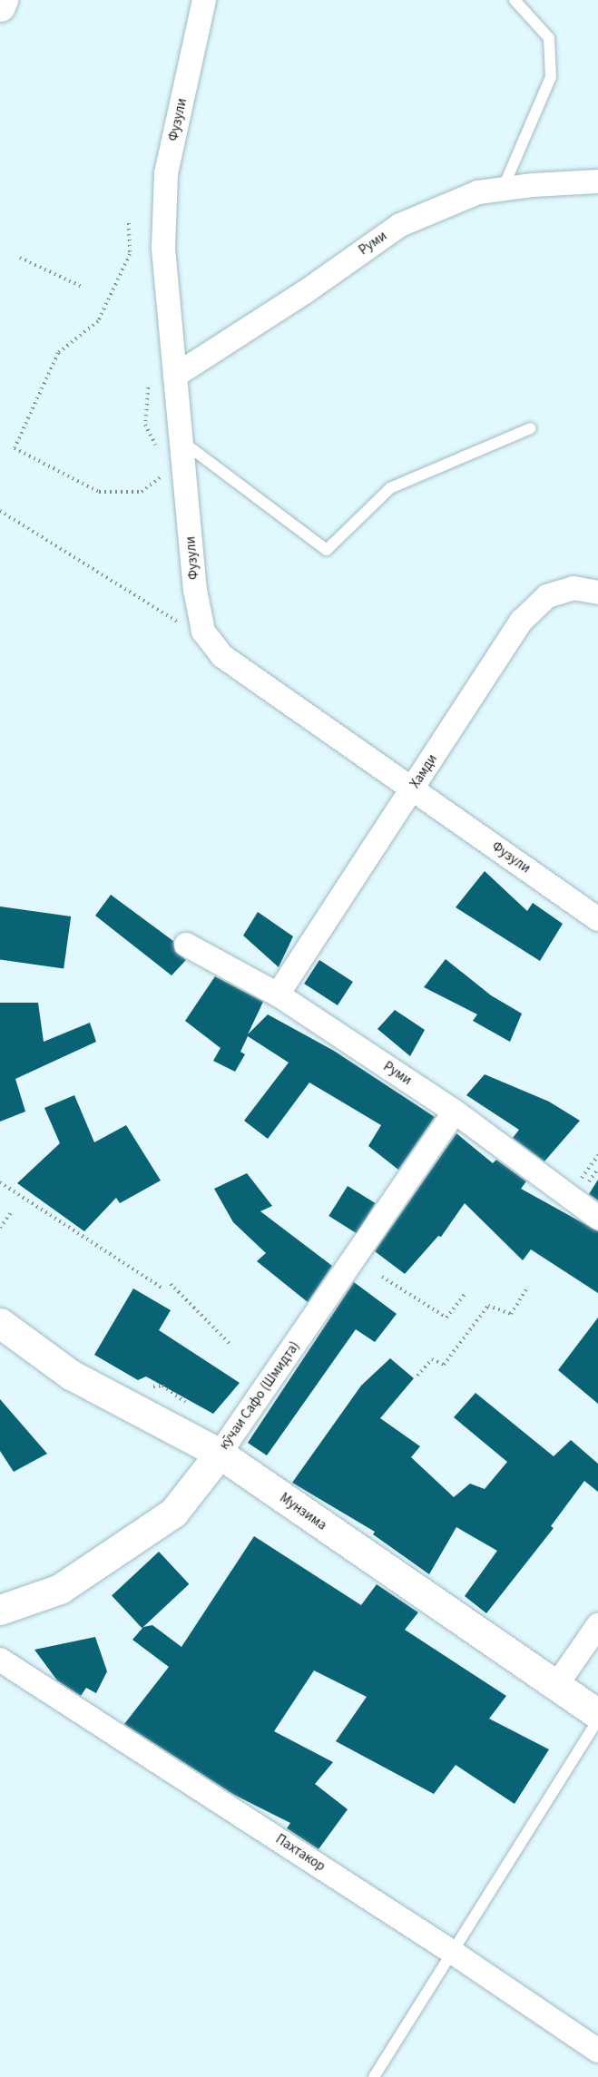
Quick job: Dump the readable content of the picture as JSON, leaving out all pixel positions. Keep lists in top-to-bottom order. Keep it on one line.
{"streets":{"street":["Фузули","Руми","Хамди","кӯчаи Сафо (Шмидта)","Мунзима","Пахтакор"]},"crossings":[["Фузули","Руми"],["Фузули","Хамди"],["Руми","Хамди"],["Руми","кӯчаи Сафо (Шмидта)"],["кӯчаи Сафо (Шмидта)","Мунзима"]]}
